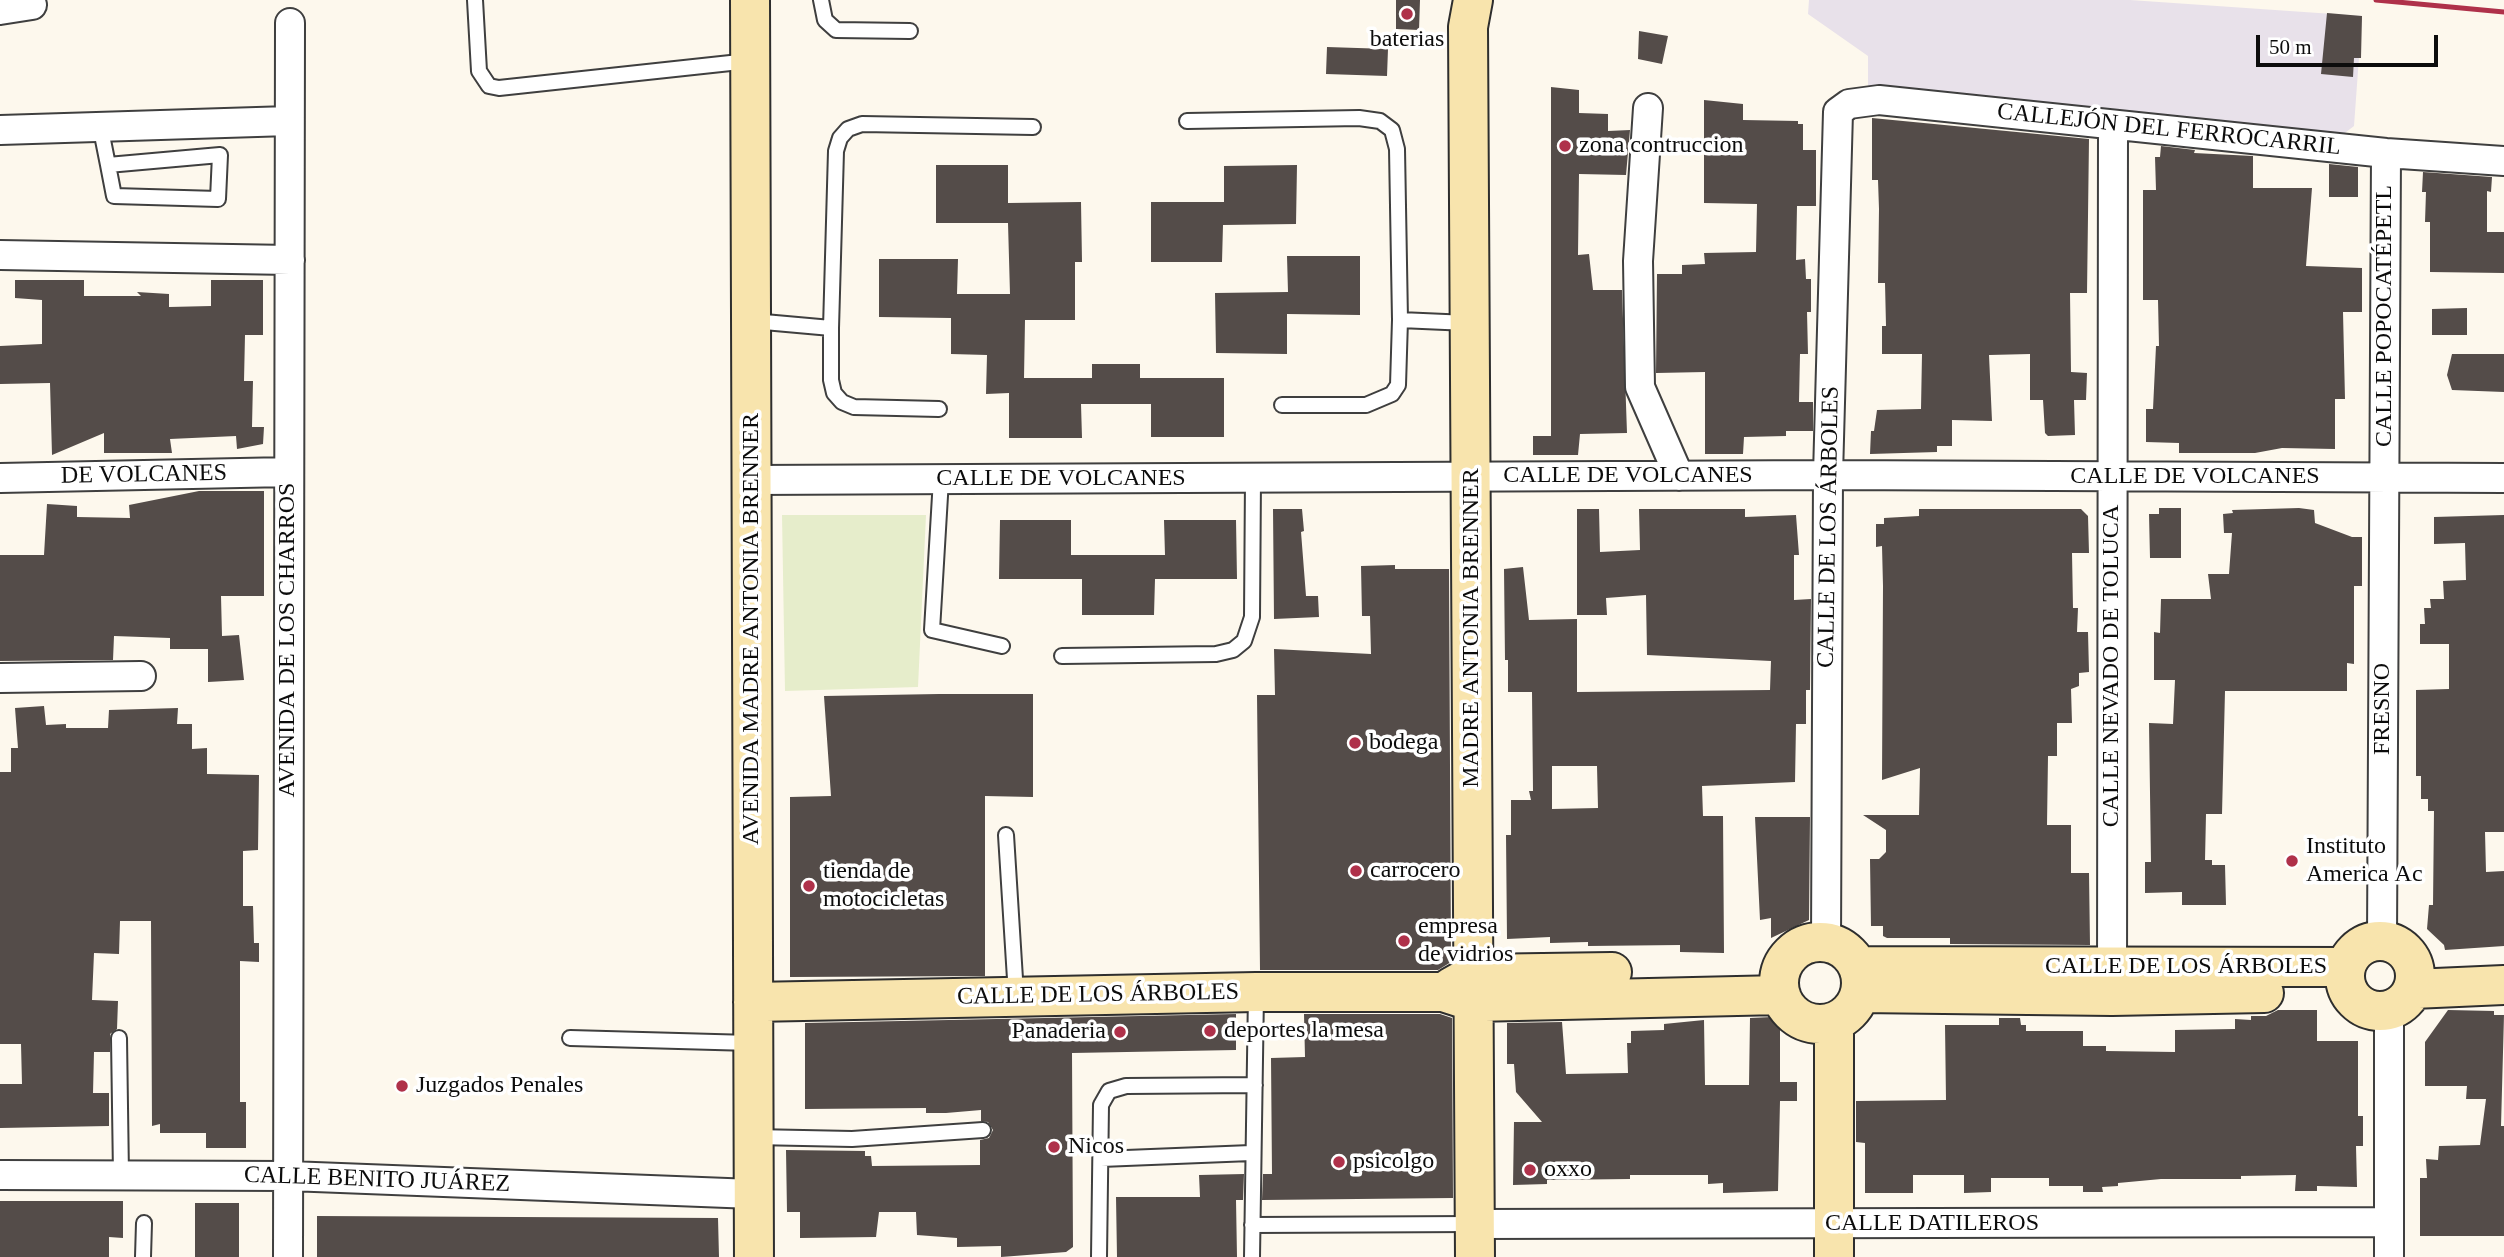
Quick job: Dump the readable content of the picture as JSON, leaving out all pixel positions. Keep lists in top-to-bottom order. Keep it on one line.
{"streets":{"street":["CALLEJÓN DEL FERROCARRIL","CALLE POPOCATÉPETL","DE VOLCANES","CALLE DE VOLCANES","CALLE DE LOS ÁRBOLES","MADRE ANTONIA BRENNER","AVENIDA MADRE ANTONIA BRENNER","AVENIDA DE LOS CHARROS","CALLE NEVADO DE TOLUCA","FRESNO","CALLE BENITO JUÁREZ","CALLE DATILEROS"]},"crossings":[["CALLEJÓN DEL FERROCARRIL","CALLE POPOCATÉPETL"],["CALLEJÓN DEL FERROCARRIL","CALLE DE LOS ÁRBOLES"],["CALLEJÓN DEL FERROCARRIL","CALLE NEVADO DE TOLUCA"],["CALLE POPOCATÉPETL","CALLE DE VOLCANES"],["CALLE POPOCATÉPETL","FRESNO"],["DE VOLCANES","AVENIDA DE LOS CHARROS"],["CALLE DE VOLCANES","CALLE DE LOS ÁRBOLES"],["CALLE DE VOLCANES","MADRE ANTONIA BRENNER"],["CALLE DE VOLCANES","AVENIDA MADRE ANTONIA BRENNER"],["CALLE DE VOLCANES","CALLE NEVADO DE TOLUCA"],["CALLE DE VOLCANES","FRESNO"],["CALLE DE LOS ÁRBOLES","MADRE ANTONIA BRENNER"],["CALLE DE LOS ÁRBOLES","AVENIDA MADRE ANTONIA BRENNER"],["CALLE DE LOS ÁRBOLES","CALLE NEVADO DE TOLUCA"],["CALLE DE LOS ÁRBOLES","FRESNO"],["MADRE ANTONIA BRENNER","CALLE DATILEROS"],["AVENIDA MADRE ANTONIA BRENNER","CALLE BENITO JUÁREZ"],["AVENIDA DE LOS CHARROS","CALLE BENITO JUÁREZ"]],"places":["baterias","zona contruccion","bodega","Instituto America Ac","carrocero","tienda de motocicletas","empresa de vidrios","deportes la mesa","Panaderia","Juzgados Penales","Nicos","psicolgo","oxxo"],"scale_bar":"50 m"}
